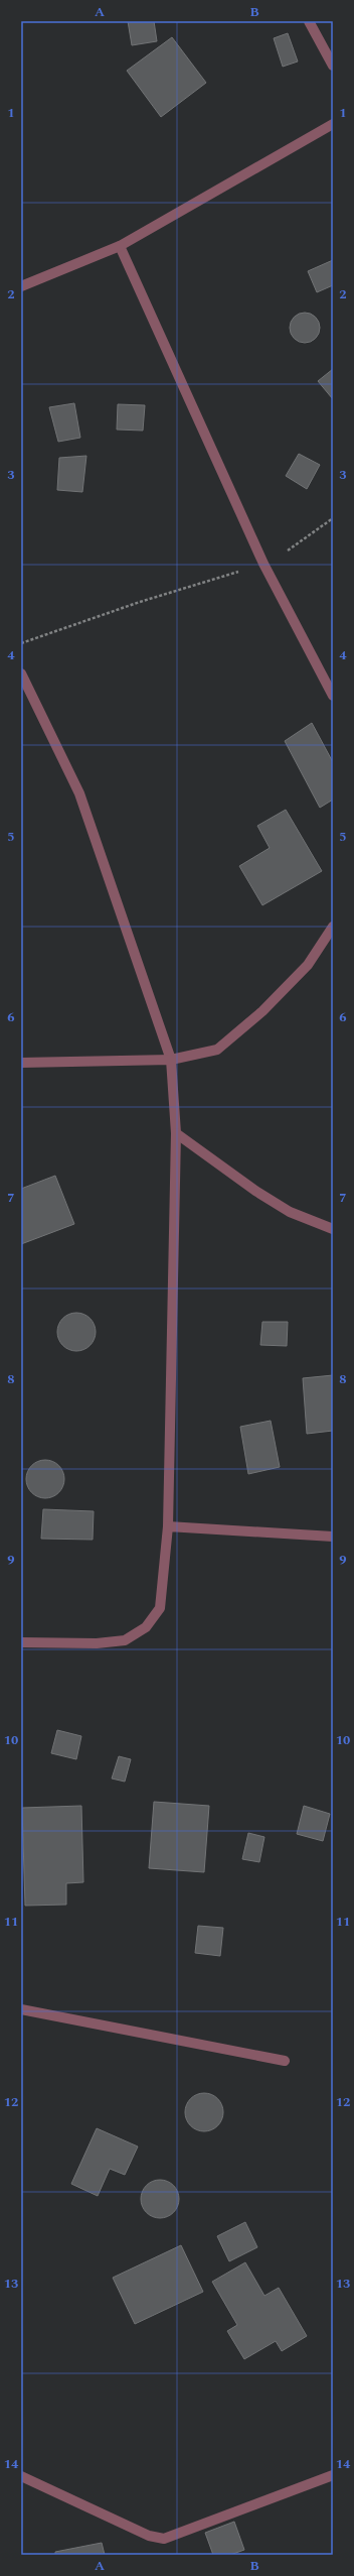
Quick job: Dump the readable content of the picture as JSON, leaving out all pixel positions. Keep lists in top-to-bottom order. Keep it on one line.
{"grid":{"columns":["A","B"],"rows":["1","2","3","4","5","6","7","8","9","10","11","12","13","14"]}}
